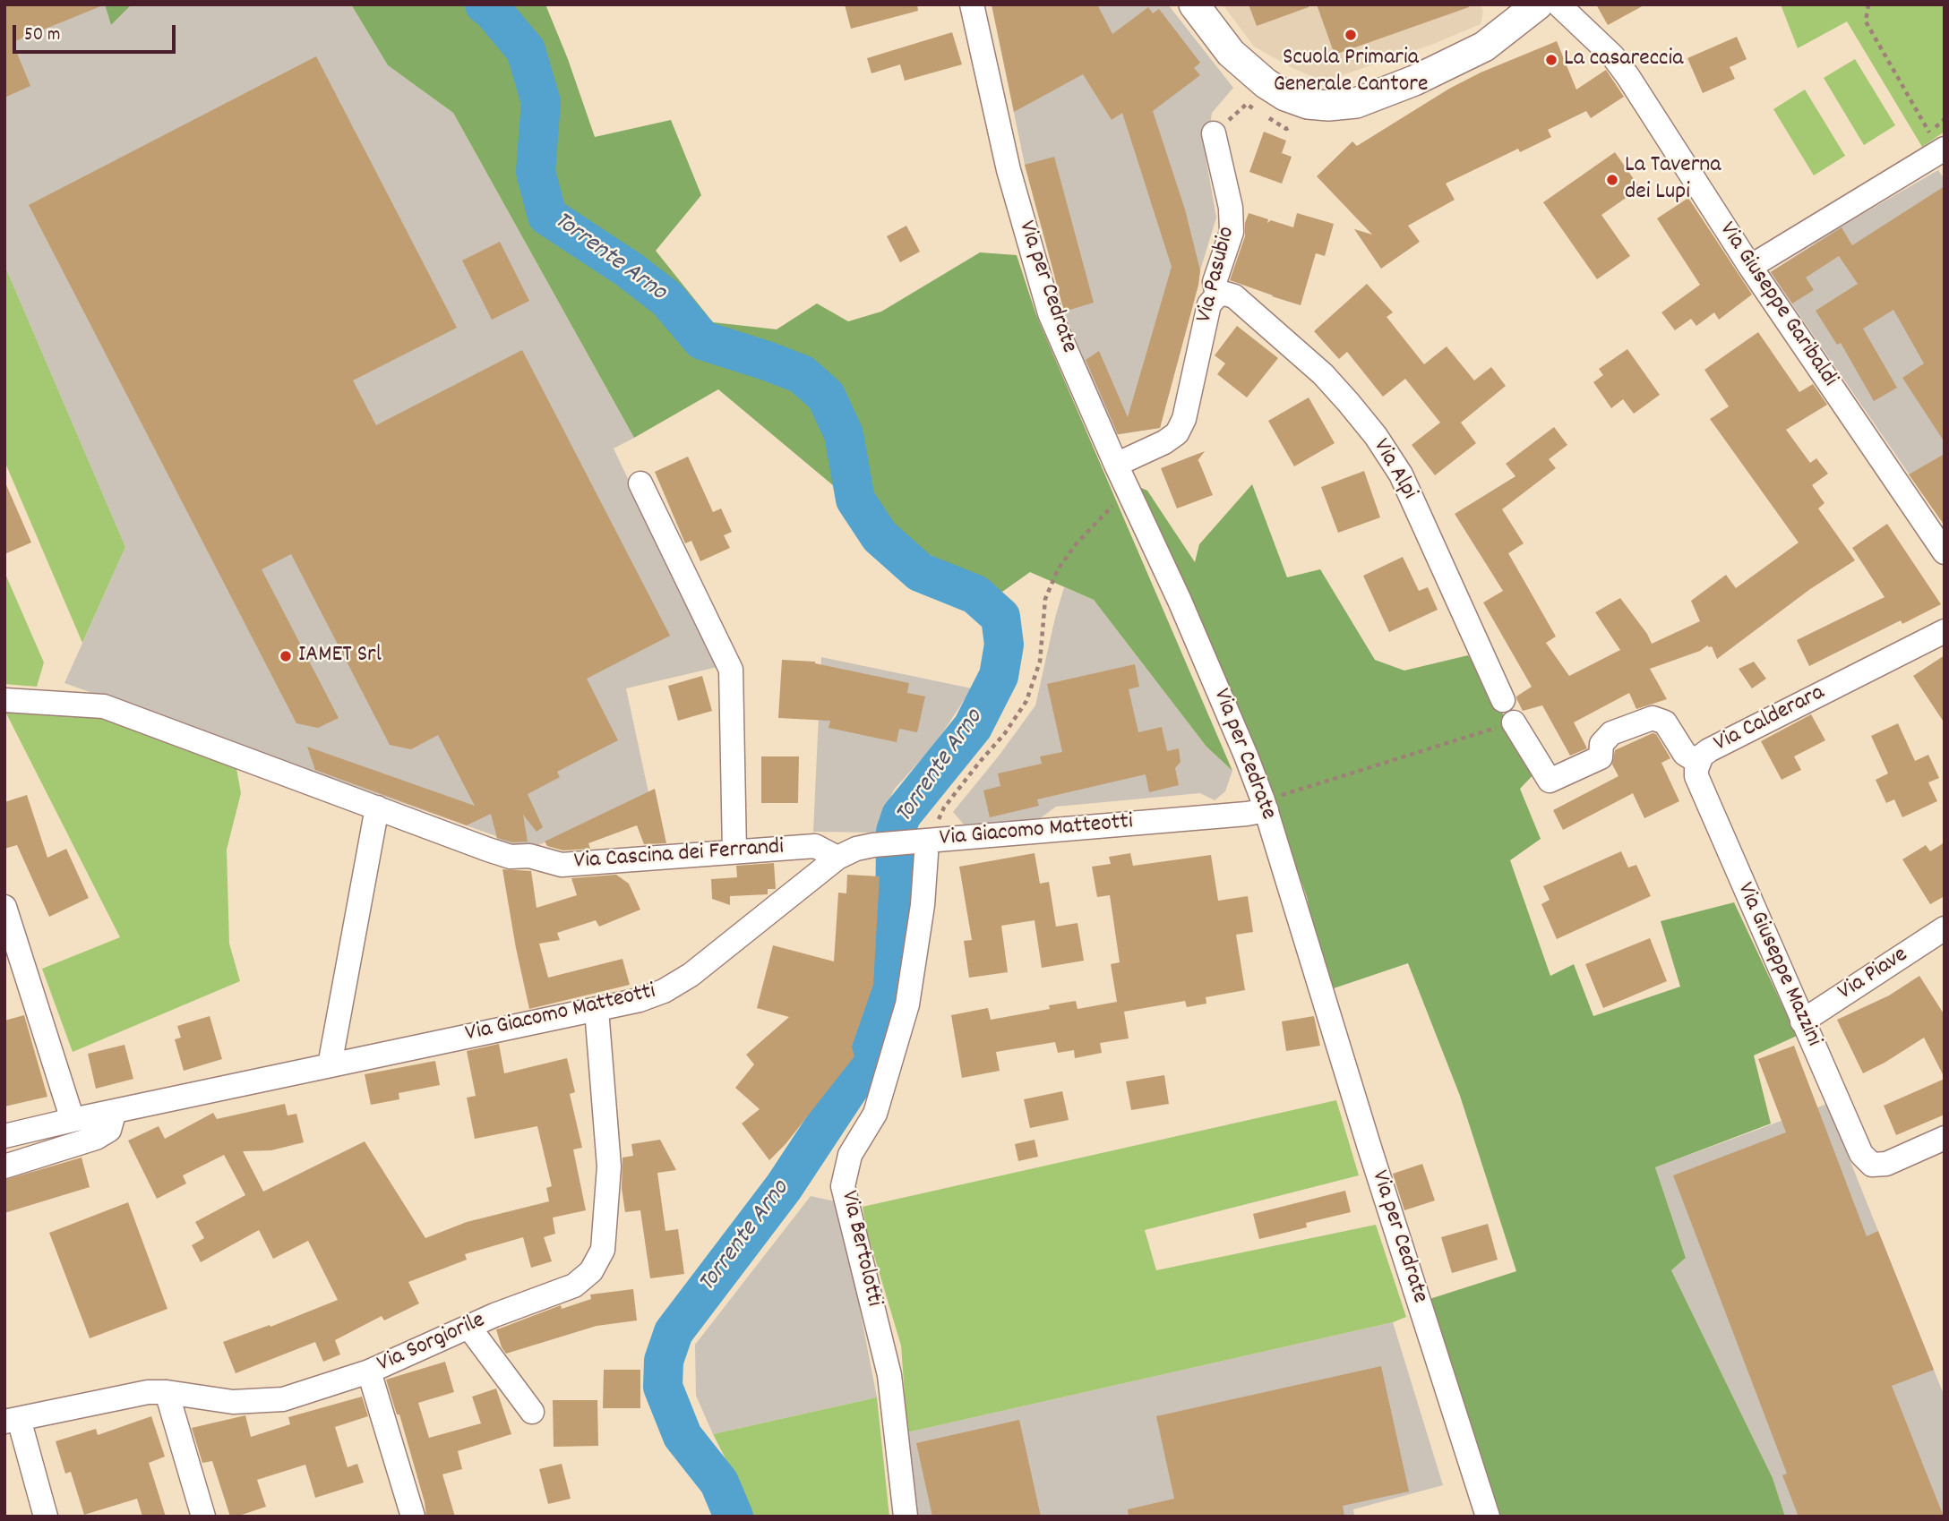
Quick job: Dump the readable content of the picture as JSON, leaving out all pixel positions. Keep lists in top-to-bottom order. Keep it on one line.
{"streets":{"street":["Via Pasubio","Via per Cedrate","Via Giuseppe Garibaldi","Via Alpi","Via Calderara","Via Giacomo Matteotti","Via Cascina dei Ferrandi","Via Giuseppe Mazzini","Via Piave","Via Bertolotti","Via Sorgiorile"]},"crossings":[["Via Pasubio","Via per Cedrate"],["Via Pasubio","Via Alpi"],["Via per Cedrate","Via Giacomo Matteotti"],["Via Calderara","Via Giuseppe Mazzini"],["Via Giacomo Matteotti","Via Cascina dei Ferrandi"],["Via Giacomo Matteotti","Via Bertolotti"],["Via Giacomo Matteotti","Via Sorgiorile"],["Via Giuseppe Mazzini","Via Piave"]],"water":["Torrente Arno"],"places":["Scuola Primaria Generale Cantore","La casareccia","La Taverna dei Lupi","IAMET Srl"],"scale_bar":"50 m"}
